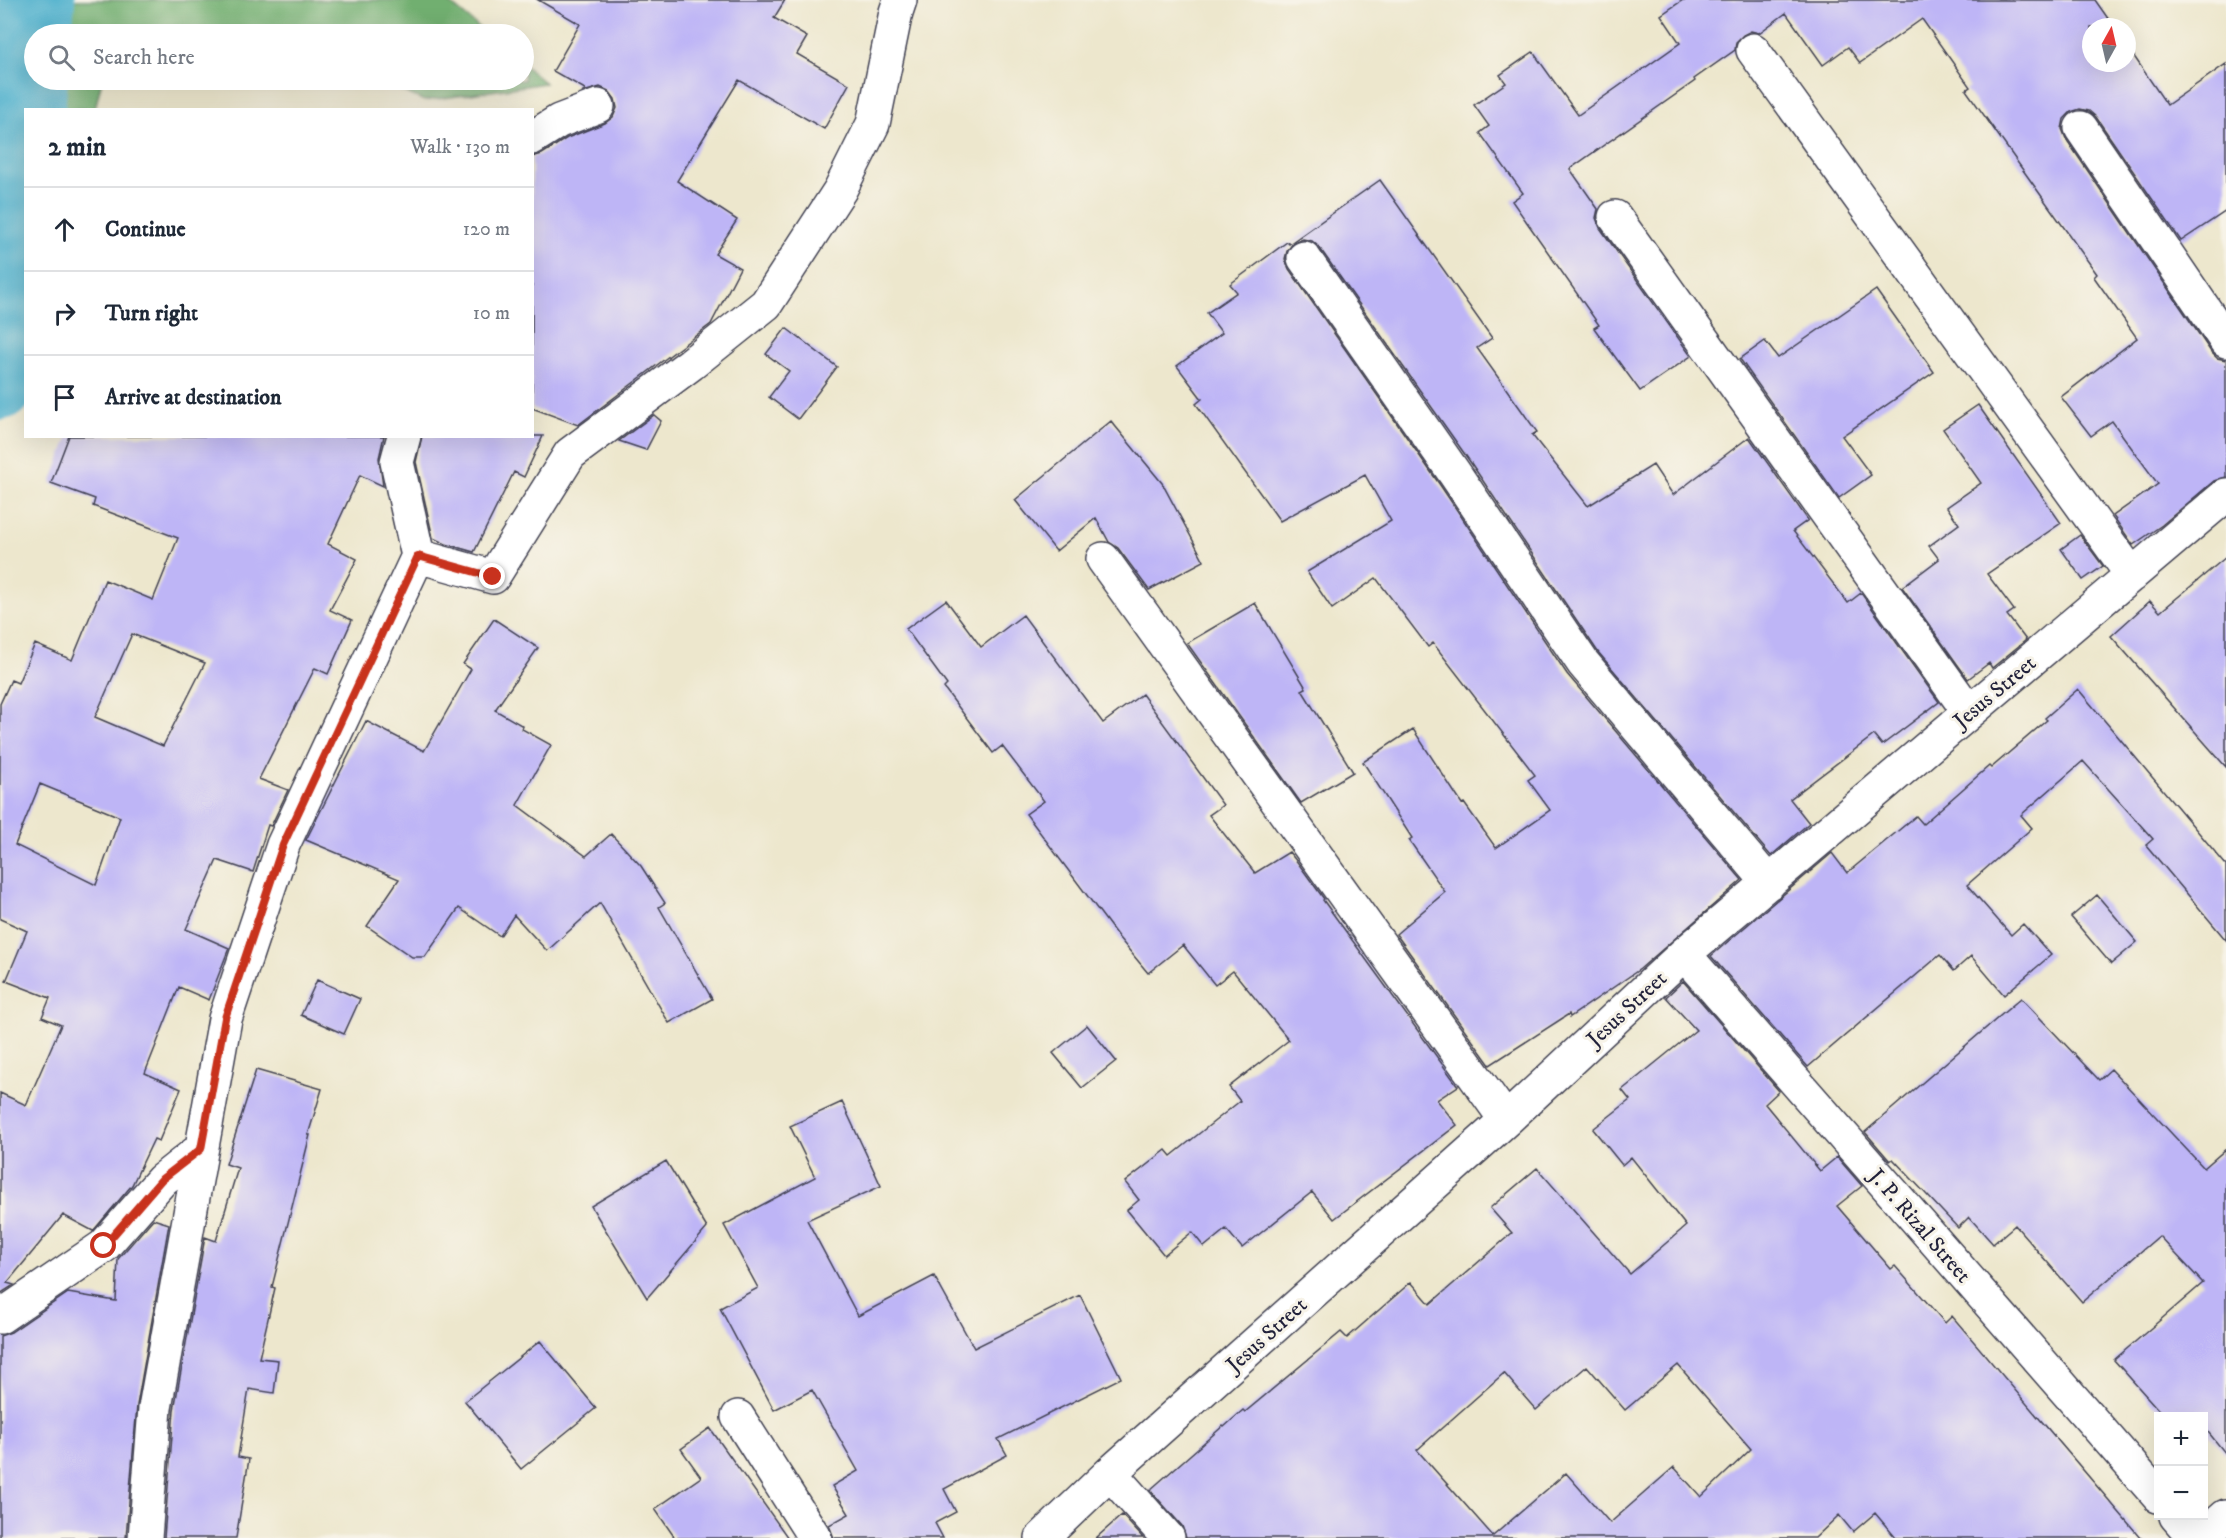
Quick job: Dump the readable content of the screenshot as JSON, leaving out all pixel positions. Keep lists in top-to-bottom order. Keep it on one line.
{"streets":{"street":["Jesus Street","J. P. Rizal Street"]},"crossings":[["Jesus Street","J. P. Rizal Street"]],"north":"top","page":{"search":"Search here","heading":["2 min","Walk · 130 m"],"list":[["Continue","120 m"],["Turn right","10 m"],"Arrive at destination"],"map_buttons":["+","−"]}}
